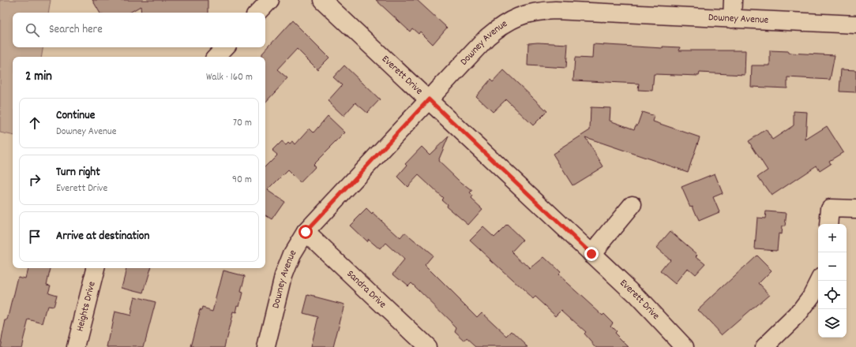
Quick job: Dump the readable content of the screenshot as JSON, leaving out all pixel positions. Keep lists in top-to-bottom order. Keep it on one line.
{"streets":{"street":["Downey Avenue","Everett Drive","Sandra Drive","Heights Drive"]},"crossings":[["Downey Avenue","Everett Drive"],["Downey Avenue","Sandra Drive"]],"page":{"search":"Search here","heading":["2 min","Walk · 160 m"],"list":[["Continue","Downey Avenue","70 m"],["Turn right","Everett Drive","90 m"],"Arrive at destination"],"map_buttons":["+","−"]}}
